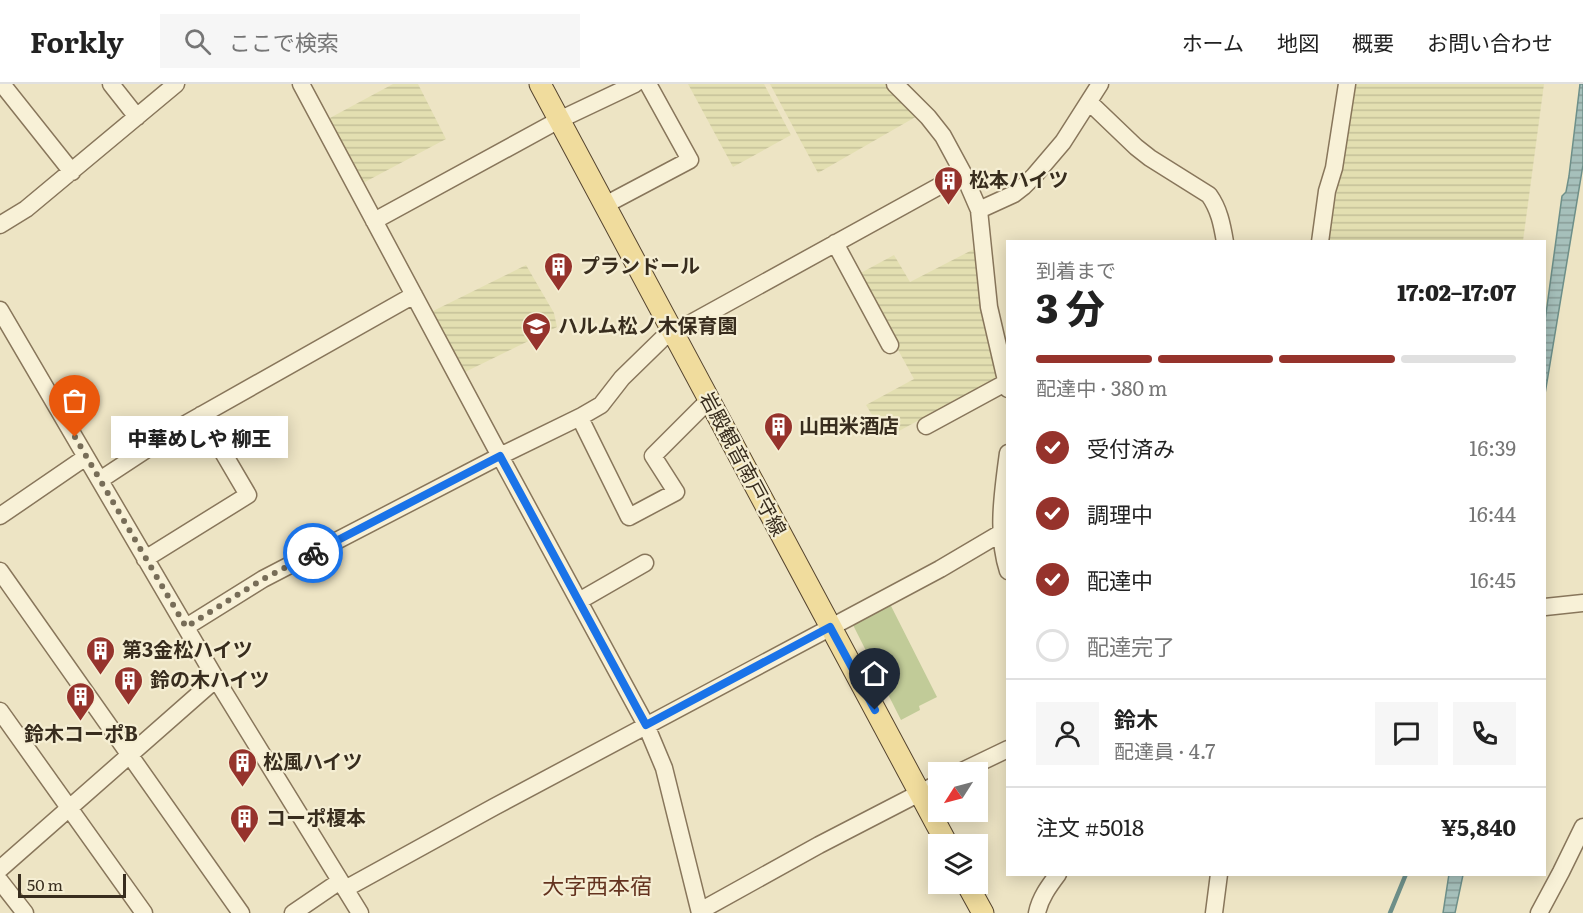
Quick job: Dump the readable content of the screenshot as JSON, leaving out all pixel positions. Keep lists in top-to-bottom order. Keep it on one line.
{"streets":{"main road":["岩殿観音南戸守線"]},"districts":["大字西本宿"],"places":{"building":["松本ハイツ","プランドール","山田米酒店","第3金松ハイツ","鈴の木ハイツ","鈴木コーポB","松風ハイツ","コーポ榎本"],"school or university":["ハルム松ノ木保育園"],"other":["中華めしや 柳王"]},"scale_bar":"50 m","north":"bottom left","page":{"header":"Forkly","search":"ここで検索","nav":["ホーム","地図","概要","お問い合わせ"],"heading":["3 分","到着まで","17:02–17:07"],"panel":["鈴木","配達員 · 4.7","注文 #5018","¥5,840"],"bar":"配達中 · 380 m","list":[["受付済み","16:39"],["調理中","16:44"],["配達中","16:45"],"配達完了"],"bubble":"中華めしや 柳王","scale":"50 m"}}
